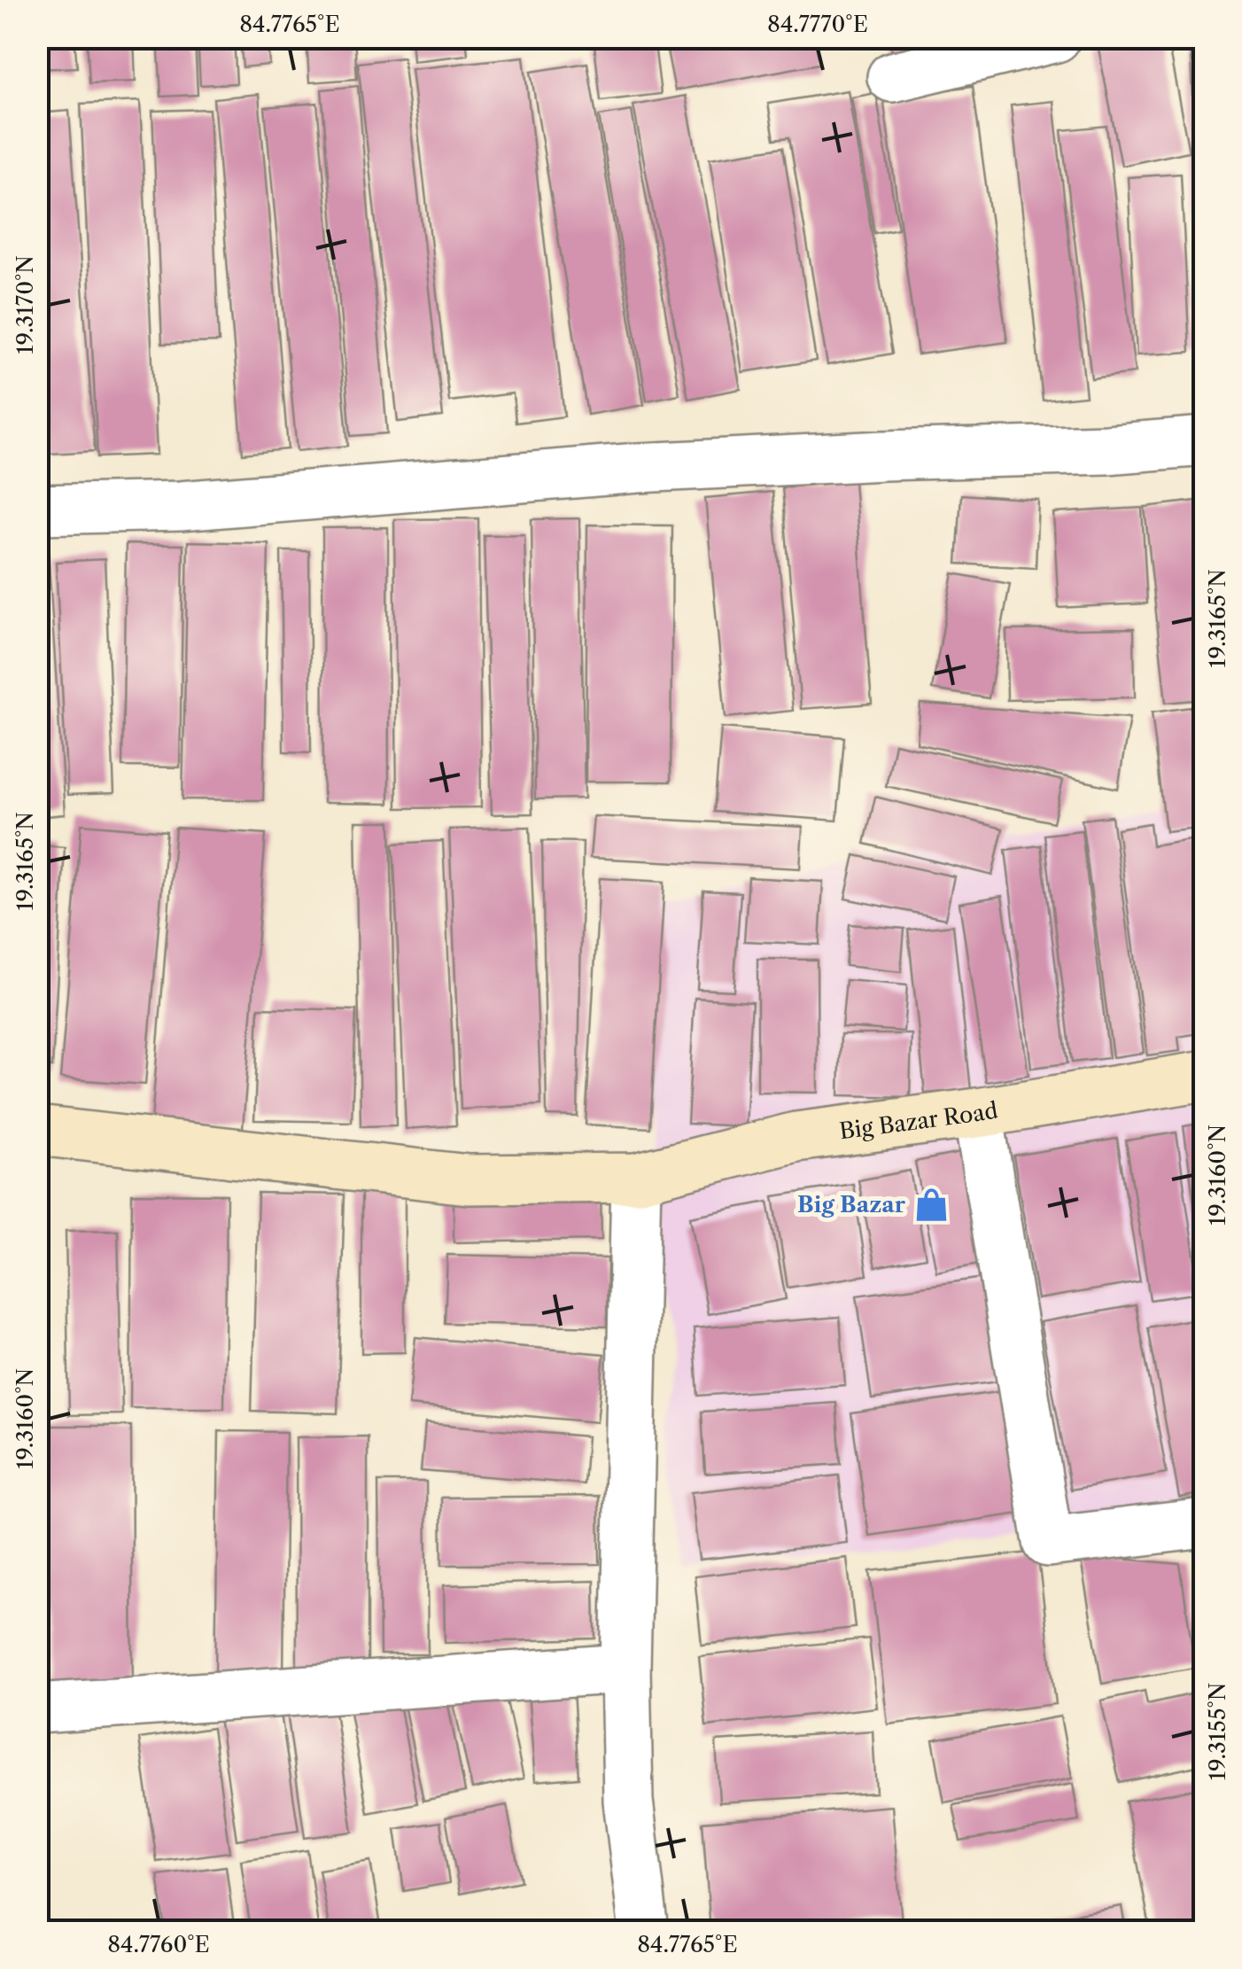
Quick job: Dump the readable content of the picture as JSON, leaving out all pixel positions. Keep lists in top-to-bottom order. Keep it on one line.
{"streets":{"street":["Big Bazar Road"]},"places":{"shop":["Big Bazar"]},"coordinates":["84.7765°E","84.7770°E","19.3170°N","19.3165°N","19.3160°N","19.3155°N","84.7760°E"]}
